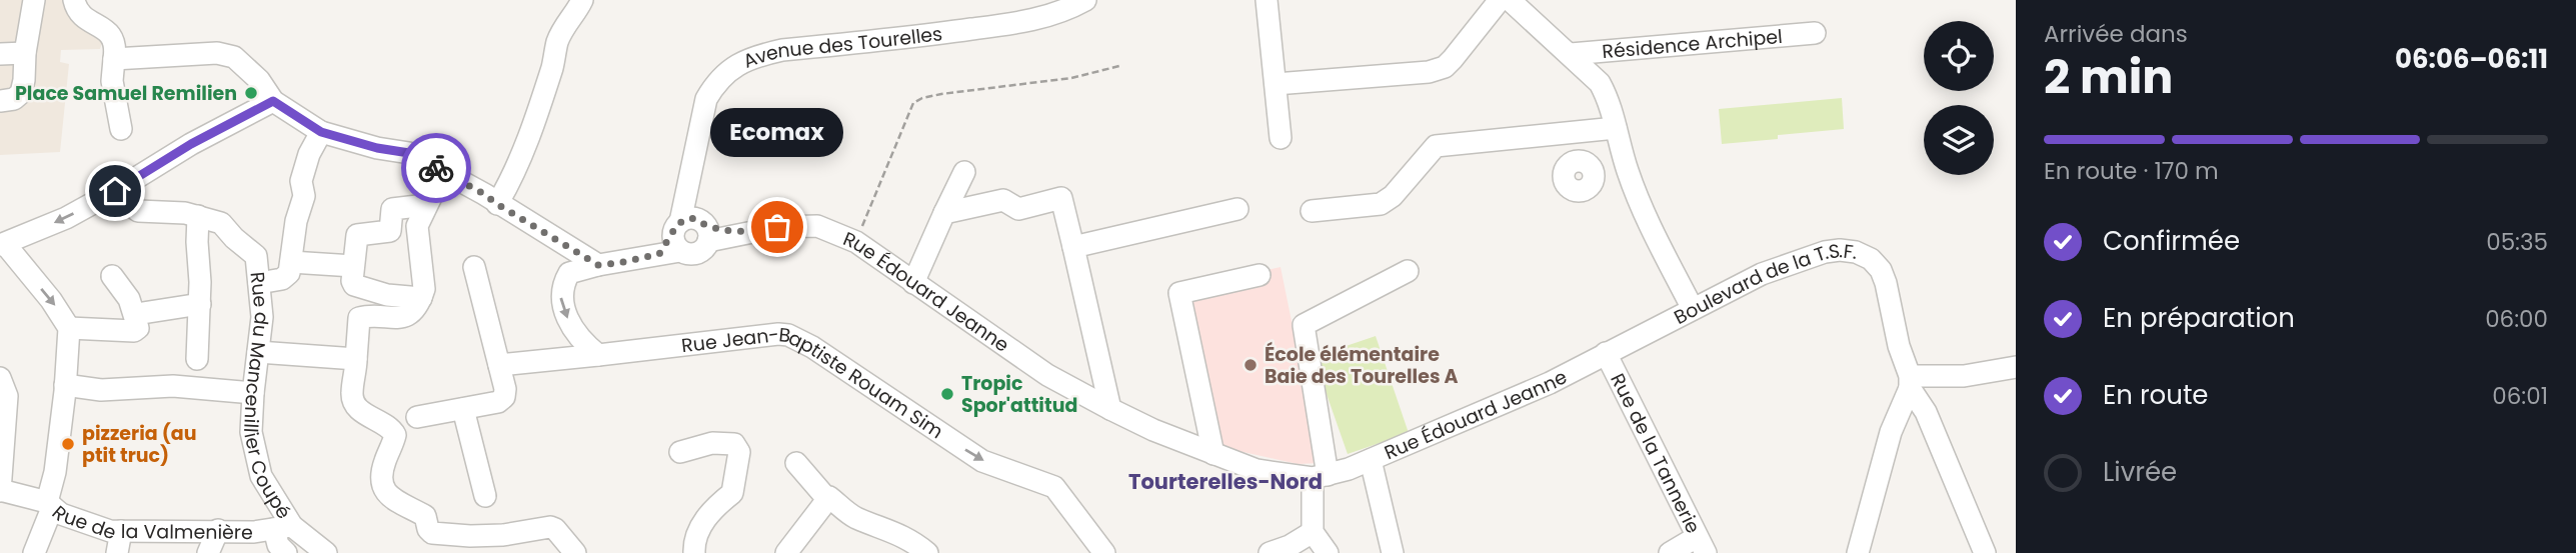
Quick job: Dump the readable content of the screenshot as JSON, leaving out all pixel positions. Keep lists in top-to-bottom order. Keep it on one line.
{"streets":{"street":["Résidence Archipel","Avenue des Tourelles","Boulevard de la T.S.F.","Rue Édouard Jeanne","Rue Jean-Baptiste Rouam Sim","Rue du Mancenillier Coupé","Rue de la Tannerie","Rue de la Valmenière"]},"crossings":[["Avenue des Tourelles","Rue Édouard Jeanne"],["Boulevard de la T.S.F.","Rue Édouard Jeanne"],["Boulevard de la T.S.F.","Rue de la Tannerie"],["Rue Édouard Jeanne","Rue de la Tannerie"],["Rue du Mancenillier Coupé","Rue de la Valmenière"]],"one_way":["Rue Jean-Baptiste Rouam Sim"],"districts":["Tourterelles-Nord"],"places":["Place Samuel Remilien","Ecomax","École élémentaire Baie des Tourelles A","Tropic Spor'attitud","pizzeria (au ptit truc)"],"page":{"heading":["2 min","Arrivée dans","06:06–06:11"],"bubble":"Ecomax","bar":"En route · 170 m","list":[["Confirmée","05:35"],["En préparation","06:00"],["En route","06:01"],"Livrée"]}}
